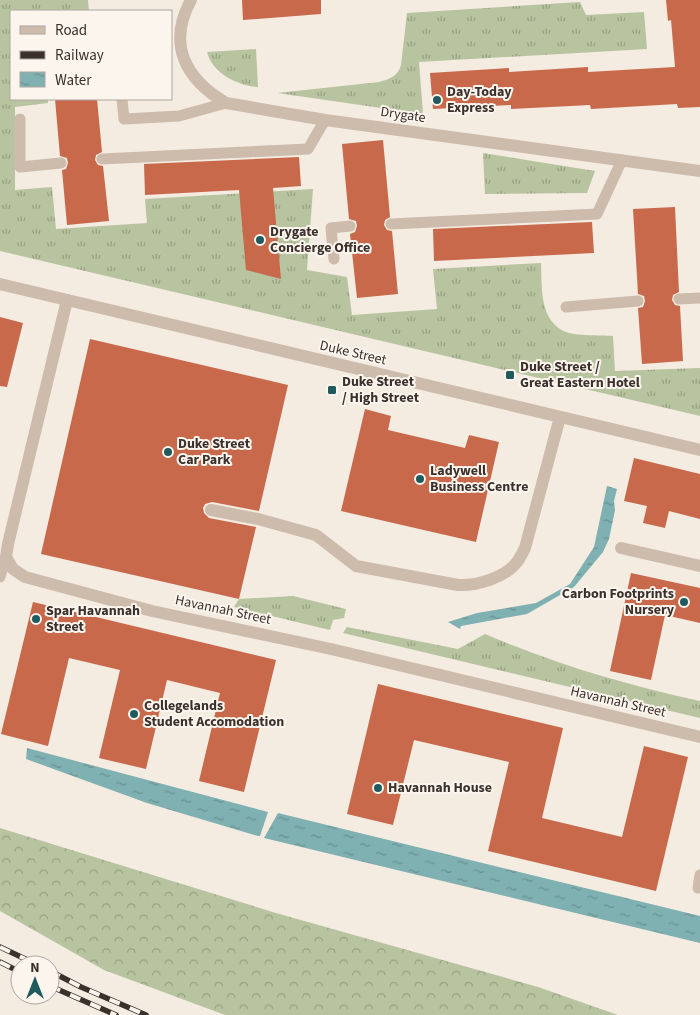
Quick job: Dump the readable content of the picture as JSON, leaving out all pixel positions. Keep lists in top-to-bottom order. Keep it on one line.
{"streets":{"street":["Drygate","Duke Street","Havannah Street"]},"places":{"other":["Day-Today Express","Drygate Concierge Office","Duke Street Car Park","Ladywell Business Centre","Carbon Footprints Nursery","Spar Havannah Street","Collegelands Student Accomodation","Havannah House"],"transit":["Duke Street / Great Eastern Hotel","Duke Street / High Street"]},"legend":["Road","Railway","Water"],"north":"top"}
